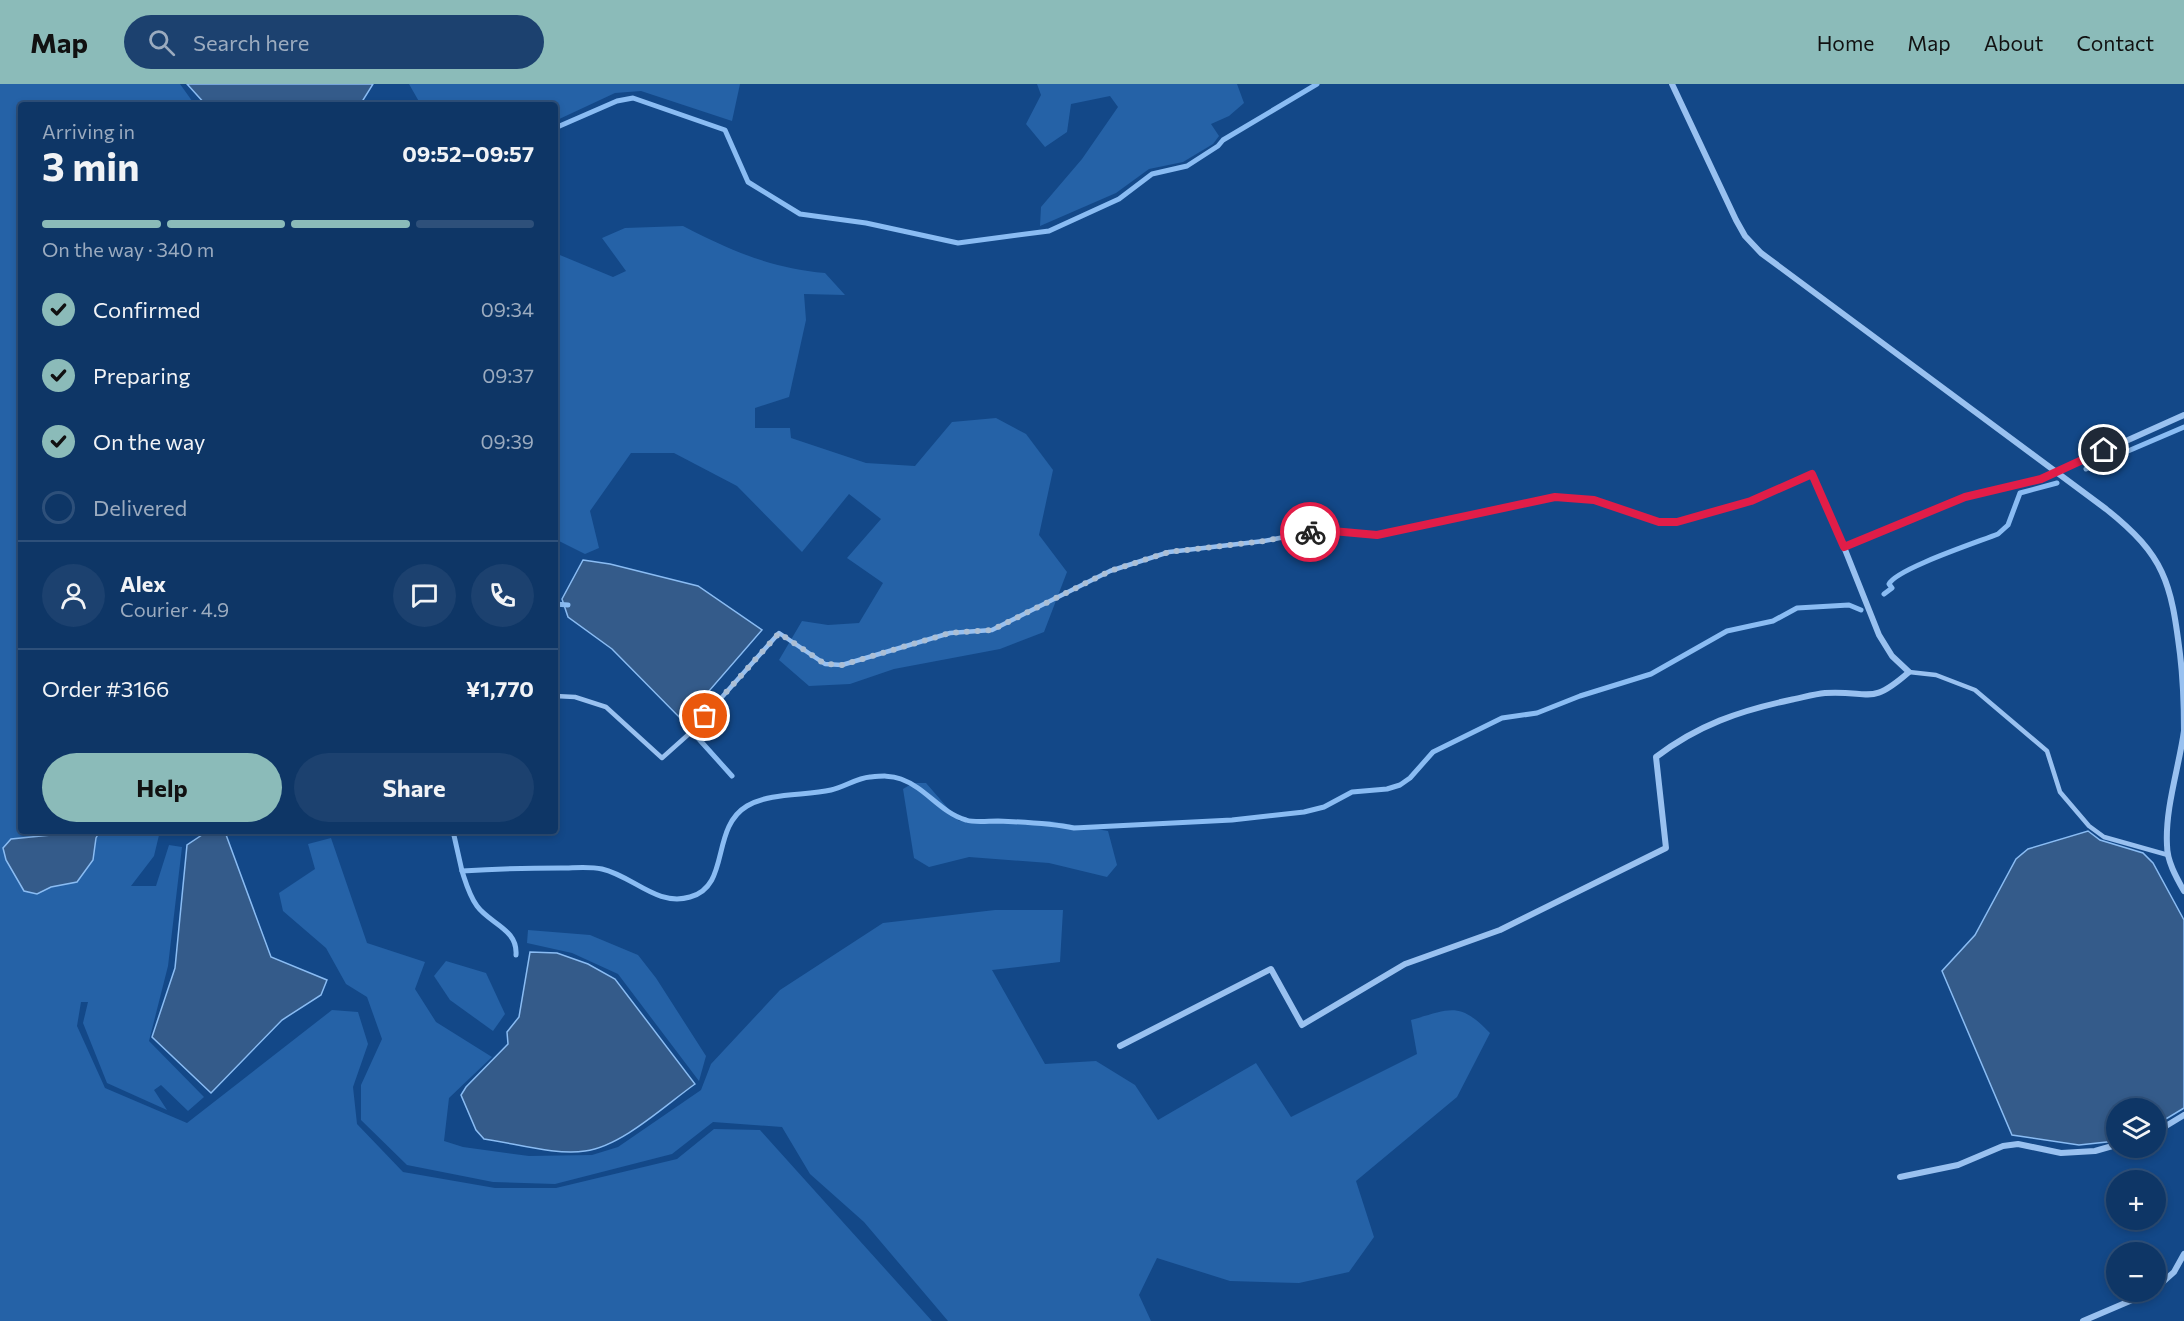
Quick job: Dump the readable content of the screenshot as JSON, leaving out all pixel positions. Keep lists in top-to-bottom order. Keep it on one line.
{"page":{"header":"Map","search":"Search here","nav":["Home","Map","About","Contact"],"heading":["3 min","Arriving in","09:52–09:57"],"panel":["Alex","Courier · 4.9","Order #3166","¥1,770"],"bar":"On the way · 340 m","list":[["Confirmed","09:34"],["Preparing","09:37"],["On the way","09:39"],"Delivered"],"buttons":["Help","Share"],"map_buttons":["+","−"]}}
